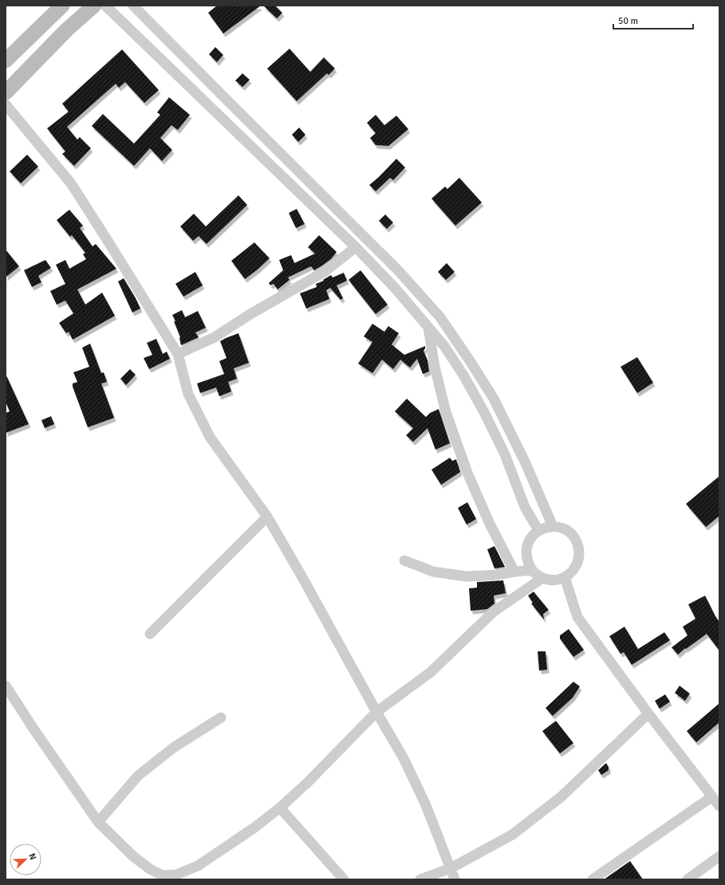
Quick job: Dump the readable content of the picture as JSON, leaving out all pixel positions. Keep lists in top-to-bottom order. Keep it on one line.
{"scale_bar":"50 m","north":"top right"}
